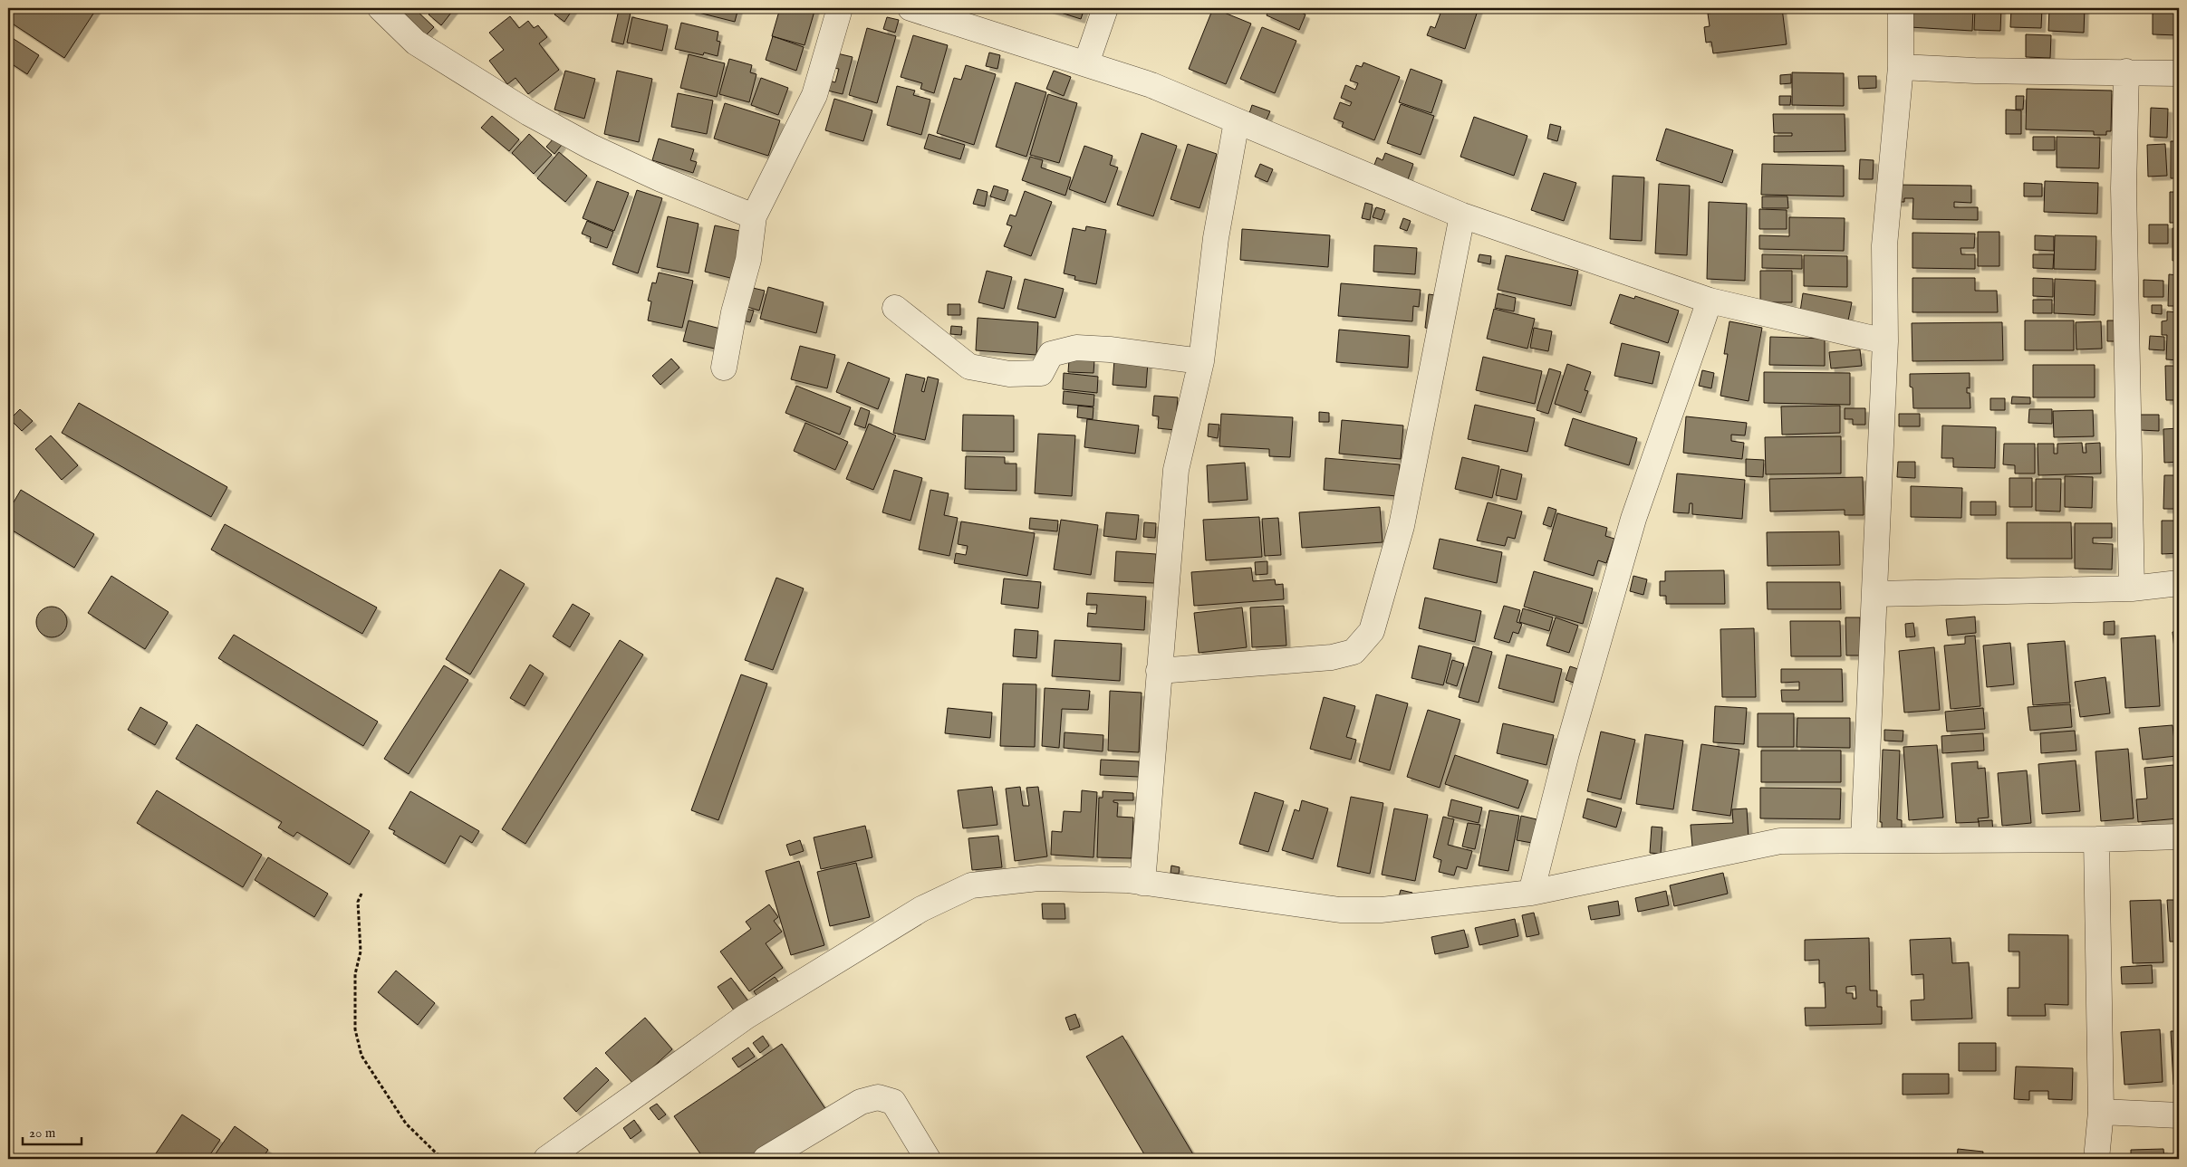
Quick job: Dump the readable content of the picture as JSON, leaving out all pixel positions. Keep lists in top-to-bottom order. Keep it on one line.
{"scale_bar":"20 m"}
